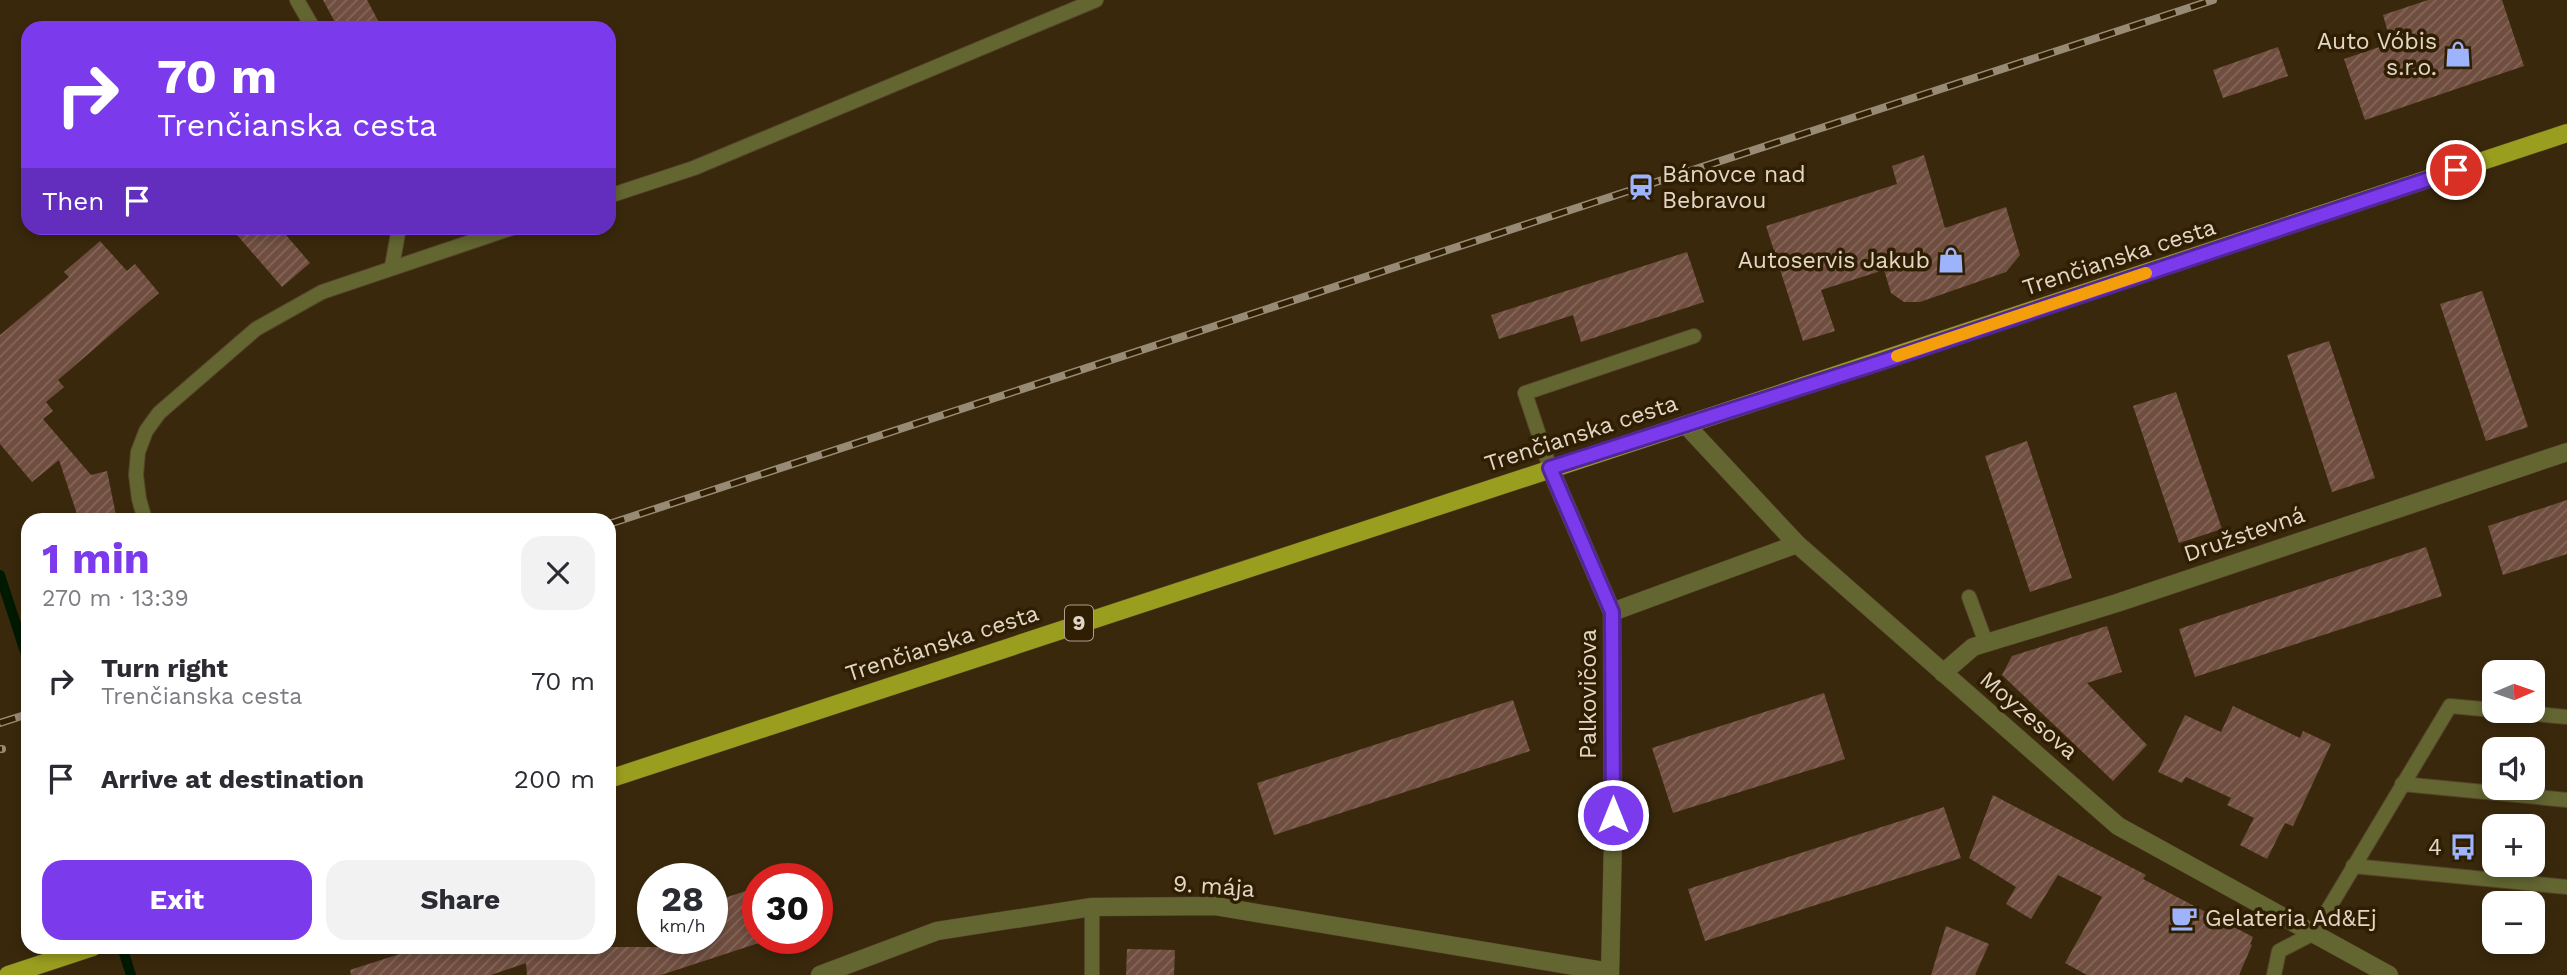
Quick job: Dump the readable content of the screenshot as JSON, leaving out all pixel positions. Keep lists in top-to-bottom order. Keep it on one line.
{"streets":{"main road":["Trenčianska cesta","9"],"street":["Družstevná","Palkovičova","Moyzesova","9. mája"]},"crossings":[["Trenčianska cesta","Palkovičova"],["Trenčianska cesta","Moyzesova"],["Družstevná","Moyzesova"],["Palkovičova","9. mája"]],"places":{"shop":["Auto Vóbis s.r.o.","Autoservis Jakub"],"station":["Bánovce nad Bebravou"],"bus stop":["4"],"cafe":["Gelateria Ad&Ej"]},"north":"right","page":{"turn":["70 m","Trenčianska cesta"],"then":"Then","heading":["1 min","270 m · 13:39"],"list":[{"name":"Turn right","note":"Trenčianska cesta","value":"70 m"},{"name":"Arrive at destination","value":"200 m"}],"map_buttons":["+","−"],"buttons":["Exit","Share"],"speed":"28 km/h","limit":"30"}}
